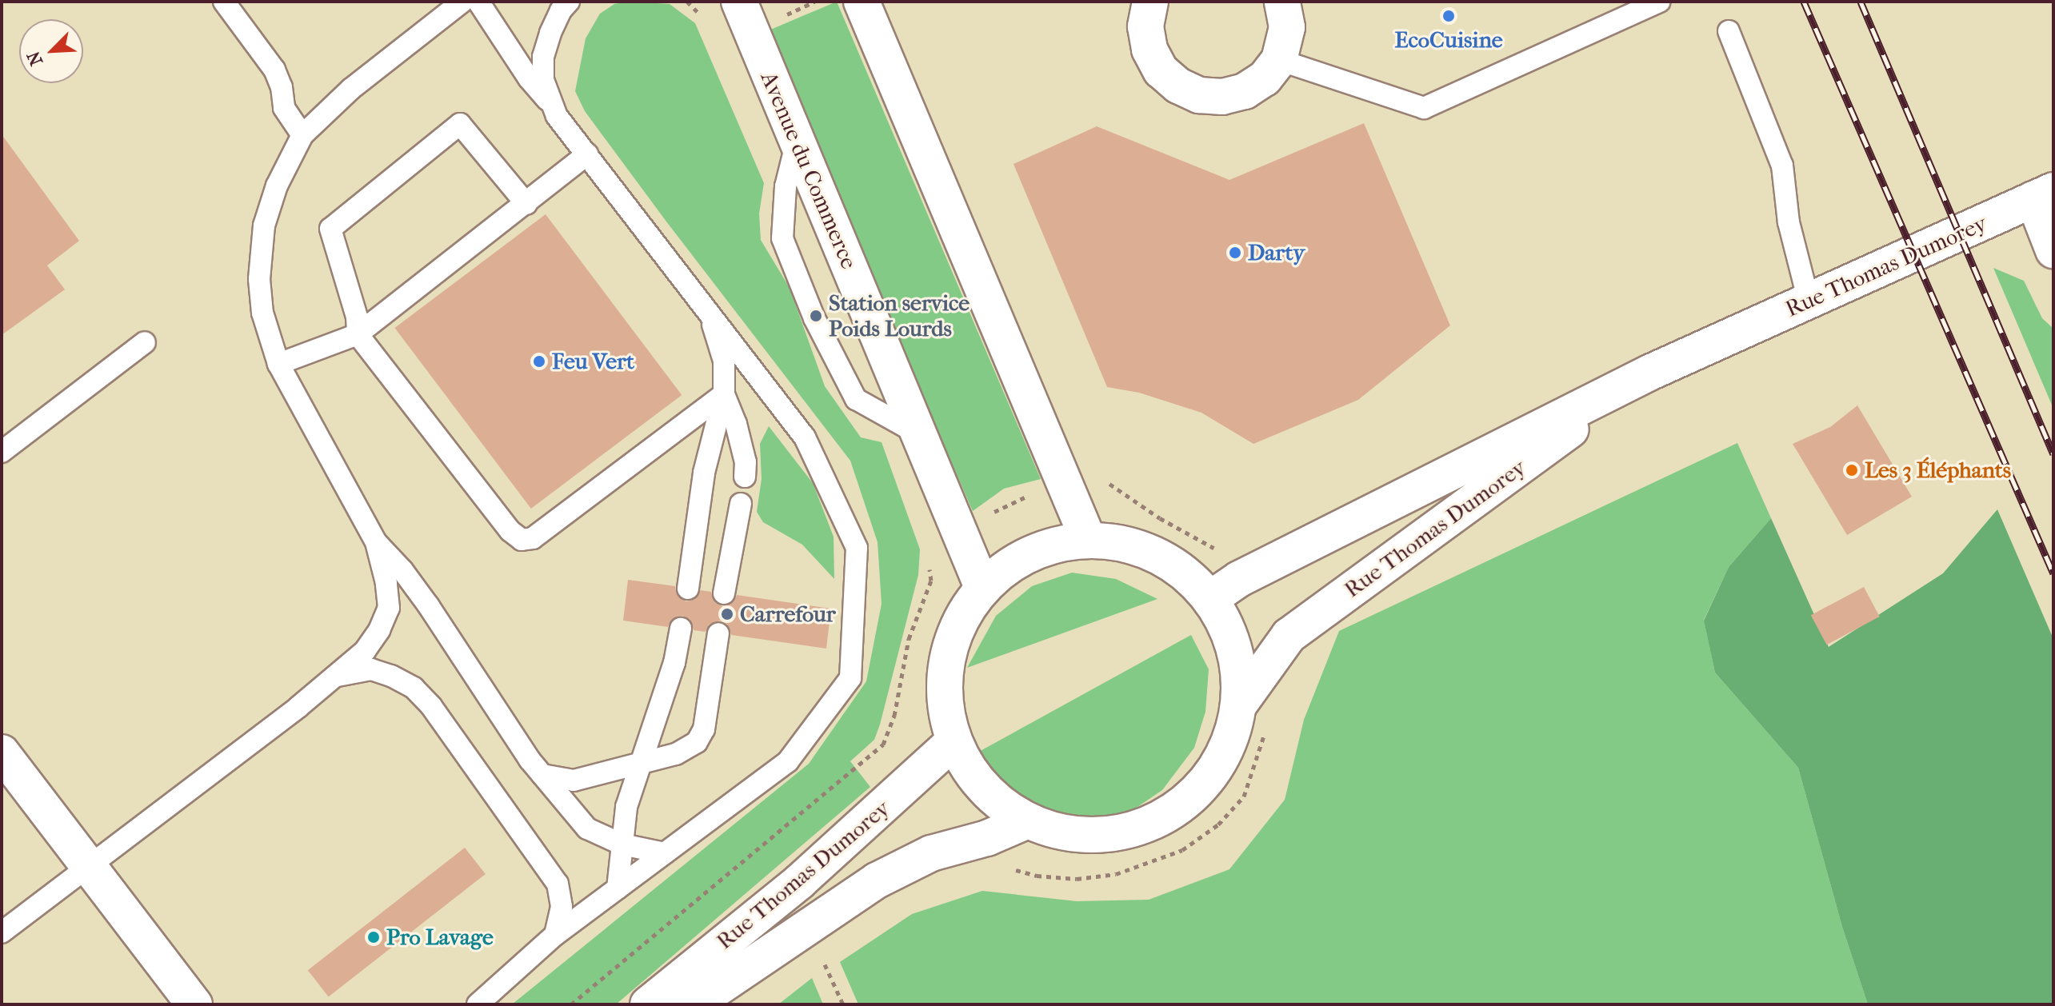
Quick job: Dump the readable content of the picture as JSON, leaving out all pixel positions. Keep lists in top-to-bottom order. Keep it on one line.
{"streets":{"main road":["Avenue du Commerce","Rue Thomas Dumorey"]},"places":["EcoCuisine","Darty","Station service Poids Lourds","Feu Vert","Les 3 Éléphants","Carrefour","Pro Lavage"],"north":"bottom left"}
